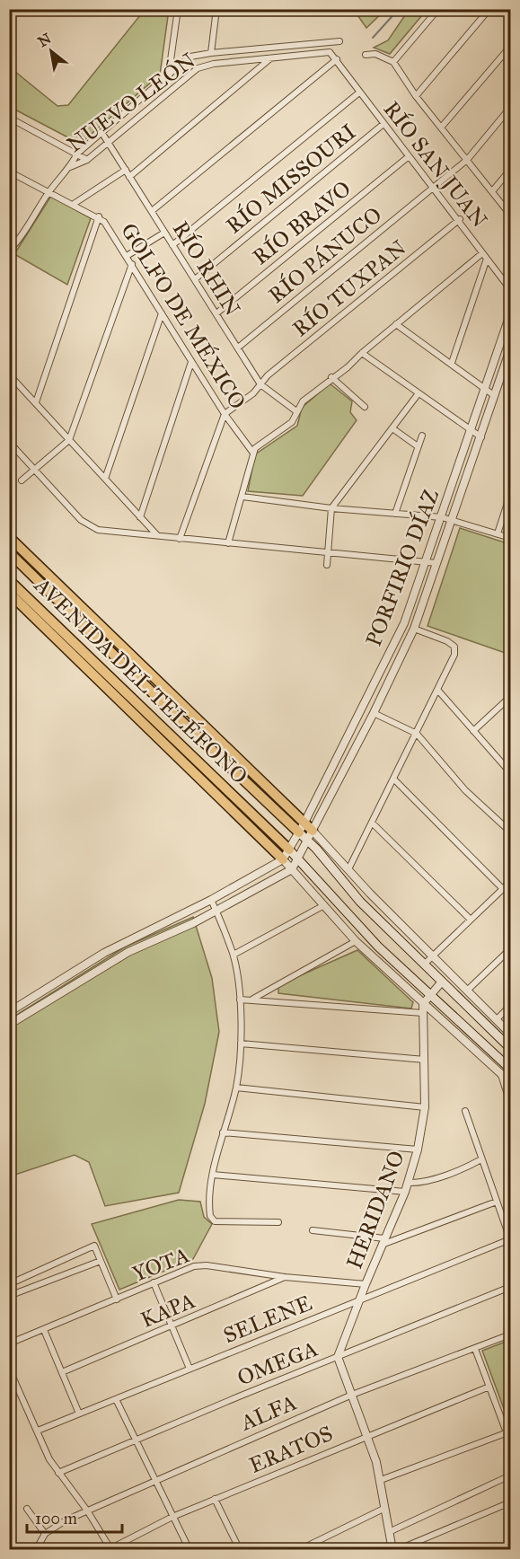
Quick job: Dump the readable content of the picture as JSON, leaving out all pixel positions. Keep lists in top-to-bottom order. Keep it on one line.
{"streets":{"main road":["AVENIDA DEL TELÉFONO"],"street":["NUEVO LEÓN","RÍO SAN JUAN","RÍO MISSOURI","RÍO BRAVO","RÍO PÁNUCO","RÍO RHIN","RÍO TUXPAN","GOLFO DE MÉXICO","PORFIRIO DÍAZ","HERIDANO","YOTA","KAPA","SELENE","OMEGA","ALFA","ERATOS"]},"crossings":[["NUEVO LEÓN","RÍO RHIN"],["NUEVO LEÓN","GOLFO DE MÉXICO"],["RÍO SAN JUAN","RÍO MISSOURI"],["RÍO SAN JUAN","RÍO BRAVO"],["RÍO SAN JUAN","RÍO PÁNUCO"],["RÍO SAN JUAN","RÍO TUXPAN"],["RÍO MISSOURI","RÍO RHIN"],["RÍO BRAVO","RÍO RHIN"],["RÍO PÁNUCO","RÍO RHIN"],["RÍO RHIN","RÍO TUXPAN"],["RÍO TUXPAN","GOLFO DE MÉXICO"],["PORFIRIO DÍAZ","AVENIDA DEL TELÉFONO"],["HERIDANO","YOTA"],["HERIDANO","SELENE"],["HERIDANO","OMEGA"],["YOTA","KAPA"]],"scale_bar":"100 m","north":"top left"}
